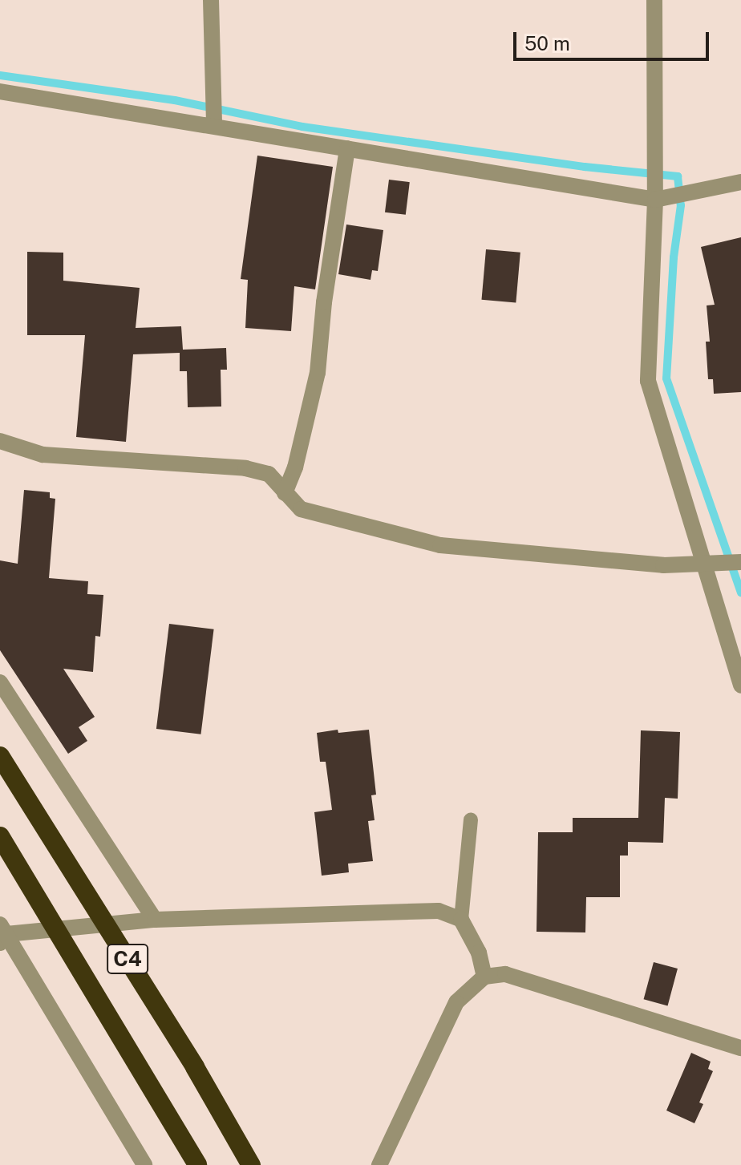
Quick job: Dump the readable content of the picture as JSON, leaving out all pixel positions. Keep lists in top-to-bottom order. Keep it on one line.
{"streets":{"highway":["C4"]},"scale_bar":"50 m"}
